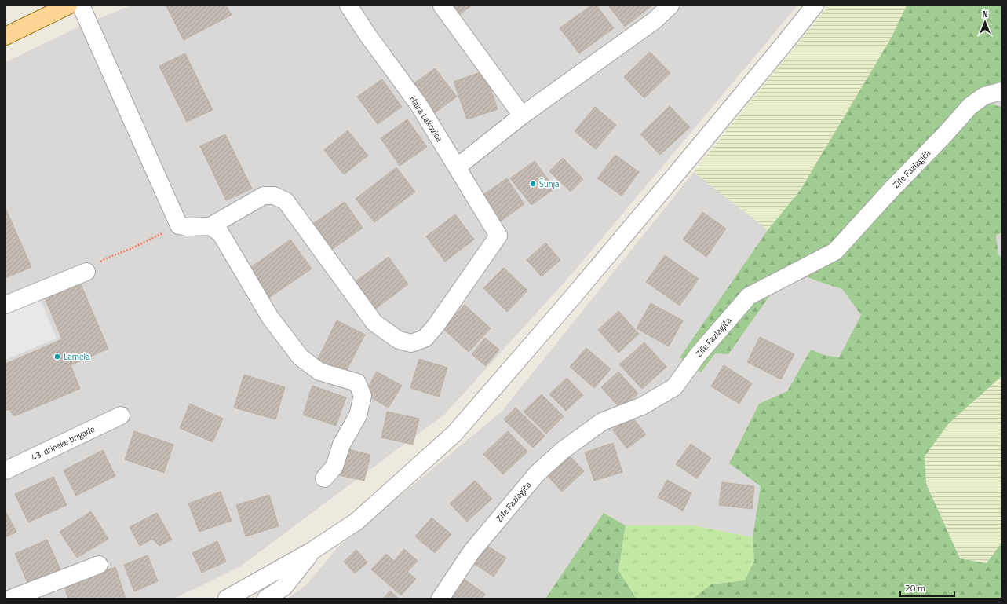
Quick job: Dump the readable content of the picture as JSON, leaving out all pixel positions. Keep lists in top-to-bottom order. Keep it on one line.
{"streets":{"street":["Hajra Lakovića","Zife Fazlagića","43. drinske brigade"]},"places":["Šunja","Lamela"],"scale_bar":"20 m","north":"top"}
